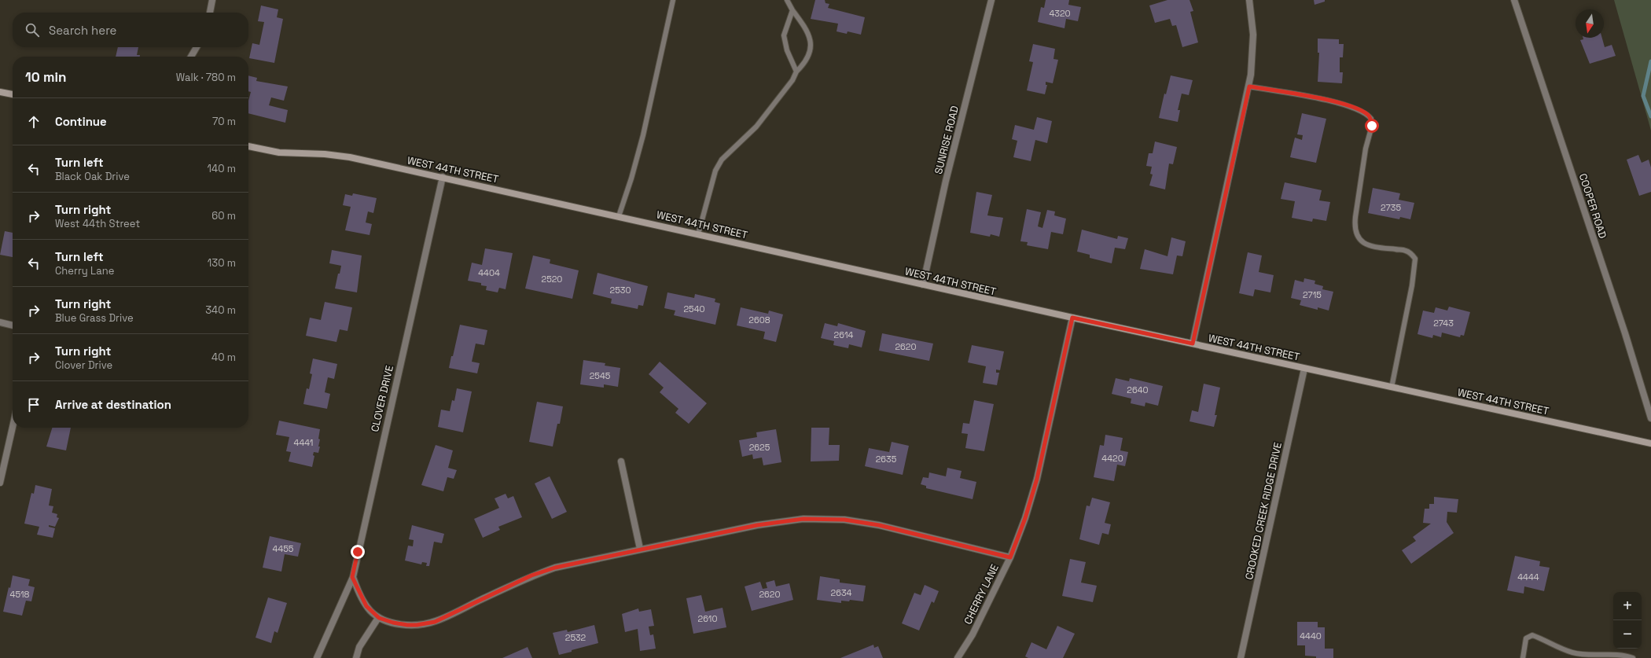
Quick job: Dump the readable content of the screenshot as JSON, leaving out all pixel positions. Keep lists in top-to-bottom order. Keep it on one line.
{"streets":{"street":["SUNRISE ROAD","WEST 44TH STREET","COOPER ROAD","CLOVER DRIVE","CROOKED CREEK RIDGE DRIVE","CHERRY LANE"]},"crossings":[["SUNRISE ROAD","WEST 44TH STREET"],["WEST 44TH STREET","CLOVER DRIVE"],["WEST 44TH STREET","CROOKED CREEK RIDGE DRIVE"],["WEST 44TH STREET","CHERRY LANE"]],"house_numbers":["4320","2735","4404","2520","2530","2715","2540","2608","2743","2614","2620","2545","2640","4441","2625","4420","2635","4455","4444","2634","4518","2620","2610","4440","2532"],"north":"bottom","page":{"search":"Search here","heading":["10 min","Walk · 780 m"],"list":[["Continue","70 m"],["Turn left","Black Oak Drive","140 m"],["Turn right","West 44th Street","60 m"],["Turn left","Cherry Lane","130 m"],["Turn right","Blue Grass Drive","340 m"],["Turn right","Clover Drive","40 m"],"Arrive at destination"],"map_buttons":["+","−"]}}
